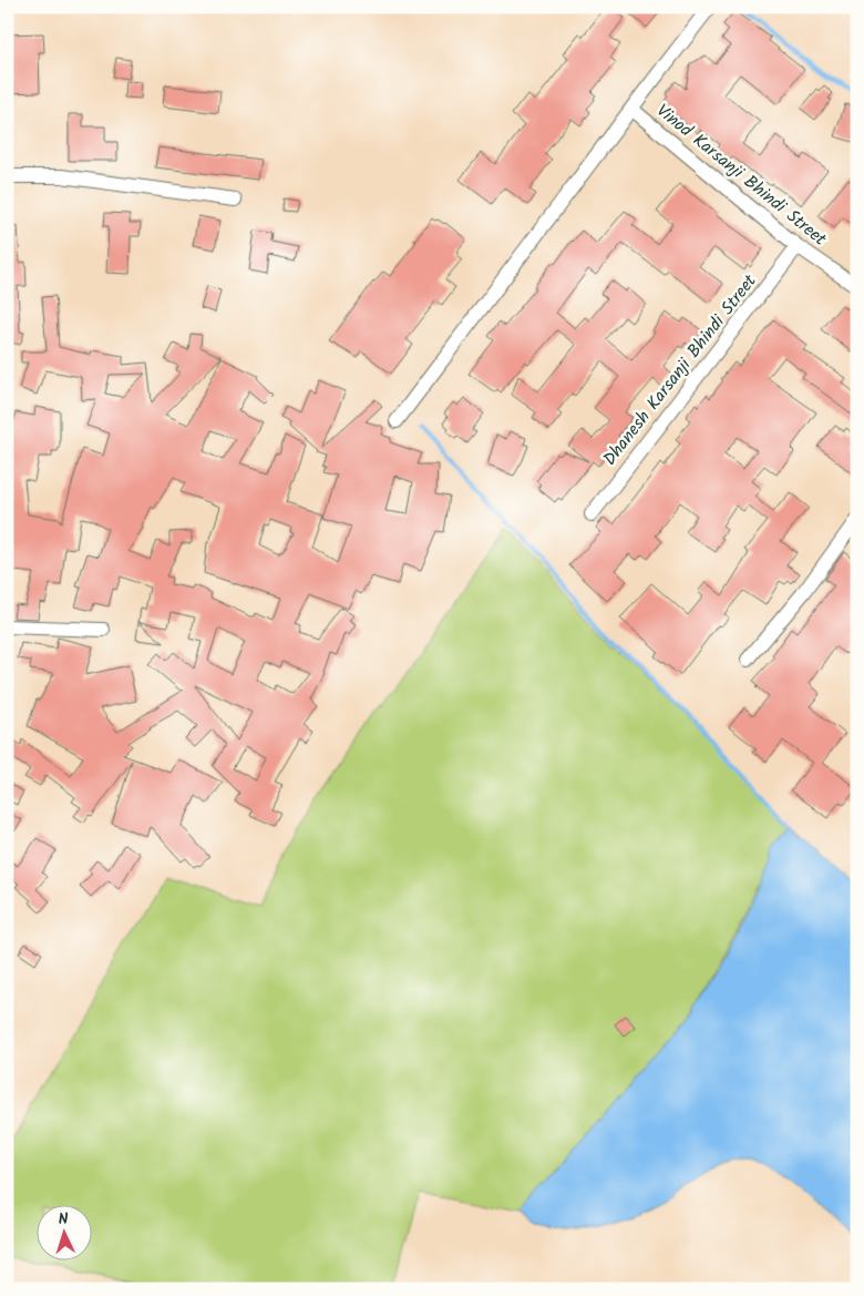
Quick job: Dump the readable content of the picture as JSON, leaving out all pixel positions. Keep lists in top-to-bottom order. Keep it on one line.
{"streets":{"street":["Vinod Karsanji Bhindi Street","Dhanesh Karsanji Bhindi Street"]},"crossings":[["Vinod Karsanji Bhindi Street","Dhanesh Karsanji Bhindi Street"]],"north":"top"}
